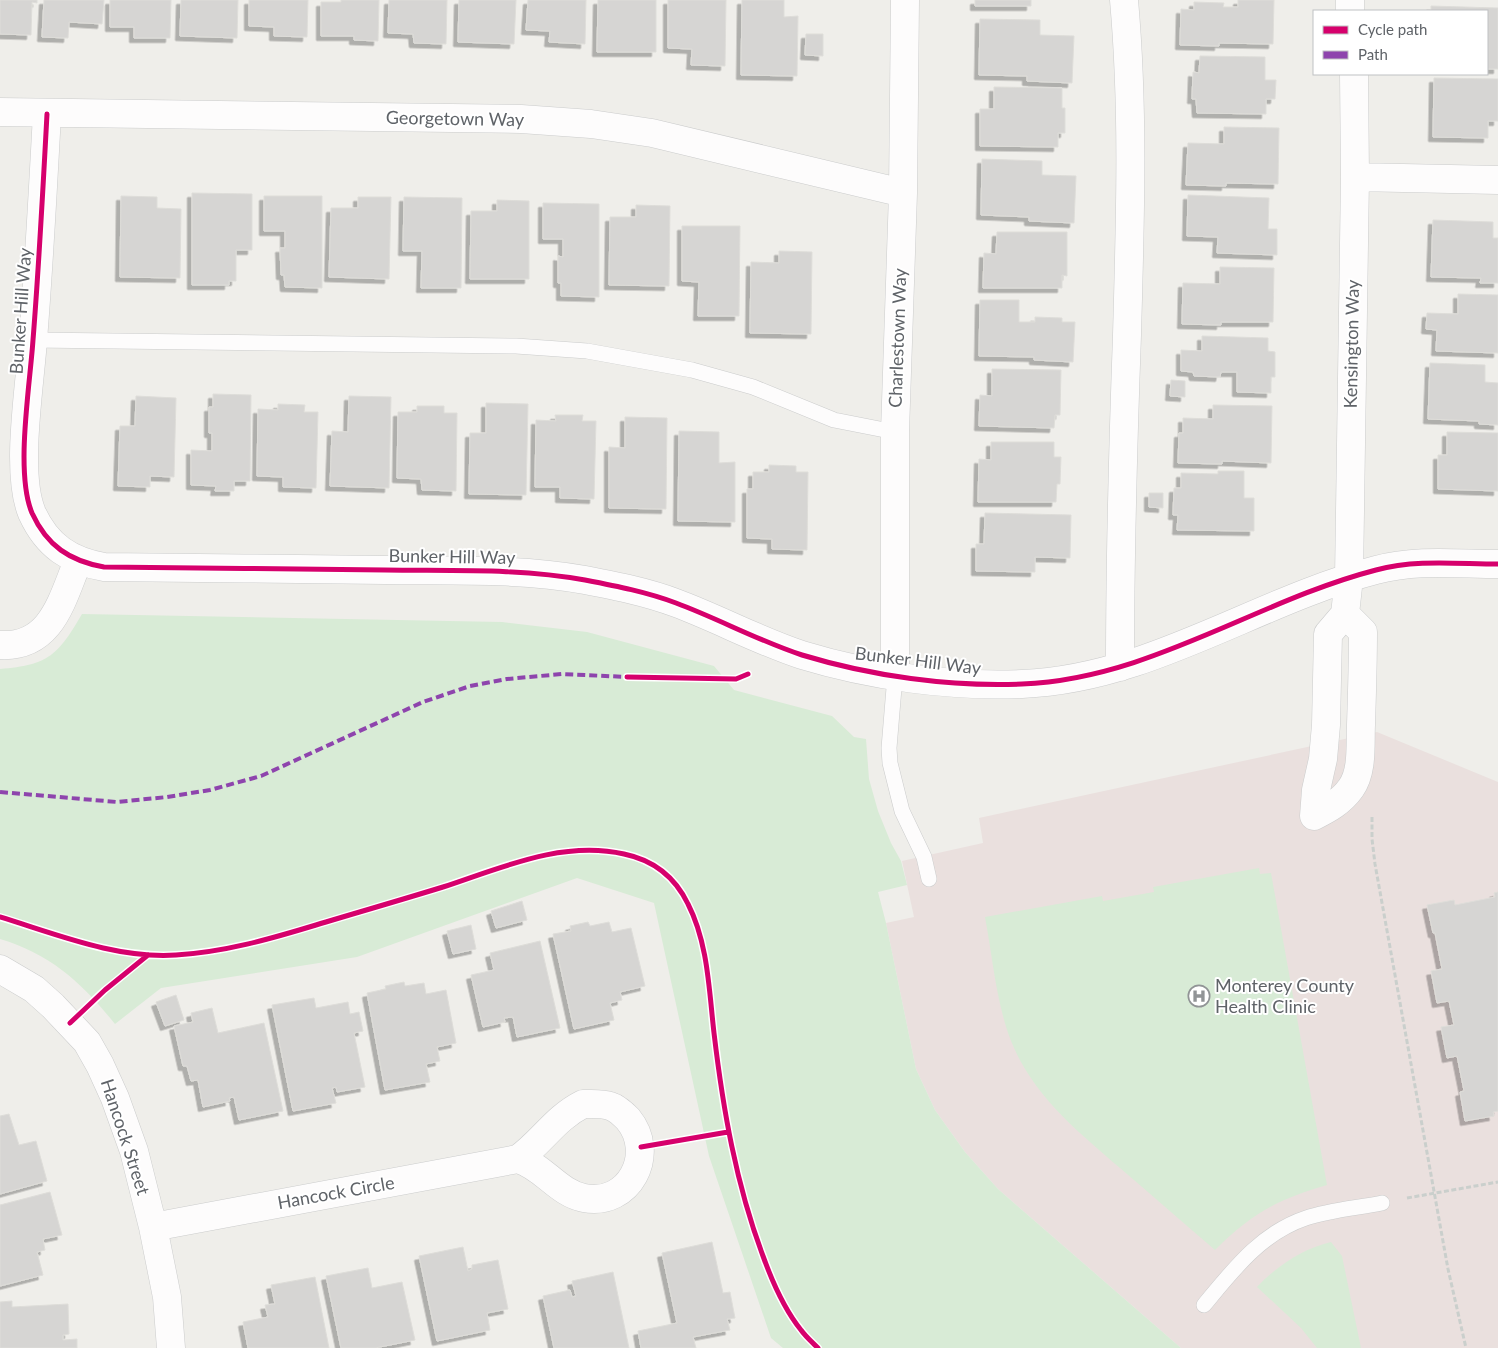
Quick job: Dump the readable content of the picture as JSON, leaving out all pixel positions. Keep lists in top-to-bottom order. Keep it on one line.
{"streets":{"street":["Georgetown Way","Bunker Hill Way","Charlestown Way","Kensington Way","Hancock Street","Hancock Circle"]},"crossings":[["Georgetown Way","Bunker Hill Way"],["Georgetown Way","Charlestown Way"],["Bunker Hill Way","Charlestown Way"],["Bunker Hill Way","Kensington Way"],["Hancock Street","Hancock Circle"]],"places":{"hospital":["Monterey County Health Clinic"]},"legend":["Cycle path","Path"]}
